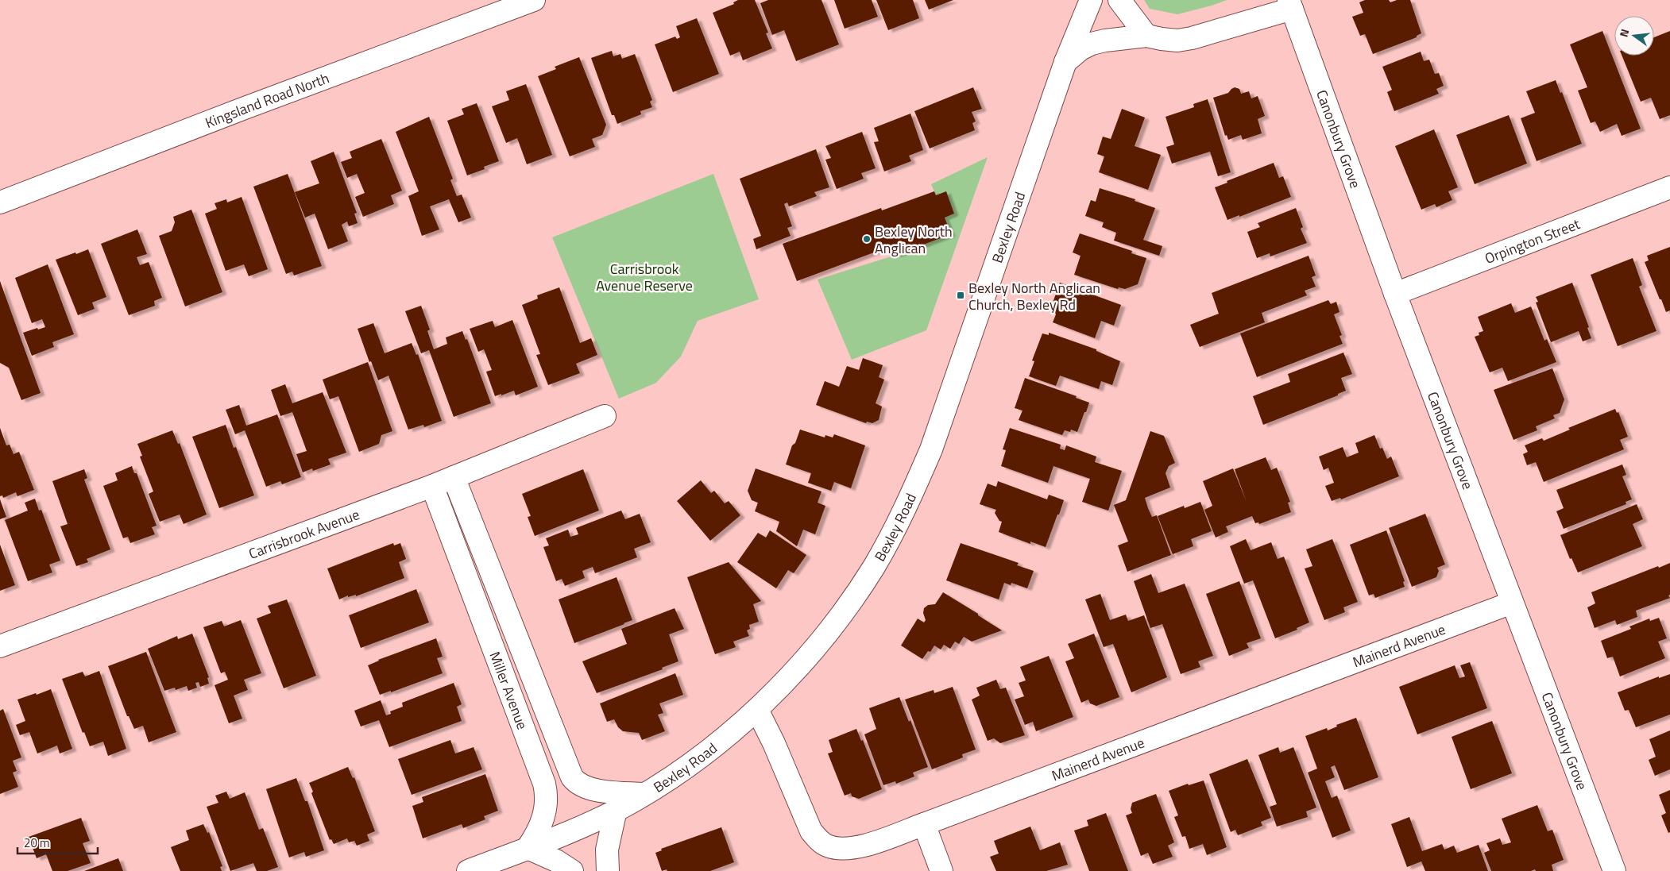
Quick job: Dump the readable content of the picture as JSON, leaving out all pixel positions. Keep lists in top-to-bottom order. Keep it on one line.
{"streets":{"street":["Kingsland Road North","Canonbury Grove","Bexley Road","Orpington Street","Carrisbrook Avenue","Mainerd Avenue","Miller Avenue"]},"crossings":[["Canonbury Grove","Bexley Road"],["Canonbury Grove","Orpington Street"],["Canonbury Grove","Mainerd Avenue"],["Bexley Road","Mainerd Avenue"],["Bexley Road","Miller Avenue"],["Carrisbrook Avenue","Miller Avenue"]],"parks":["Carrisbrook Avenue Reserve"],"places":{"other":["Bexley North Anglican"],"transit":["Bexley North Anglican Church, Bexley Rd"]},"scale_bar":"20 m","north":"left"}
